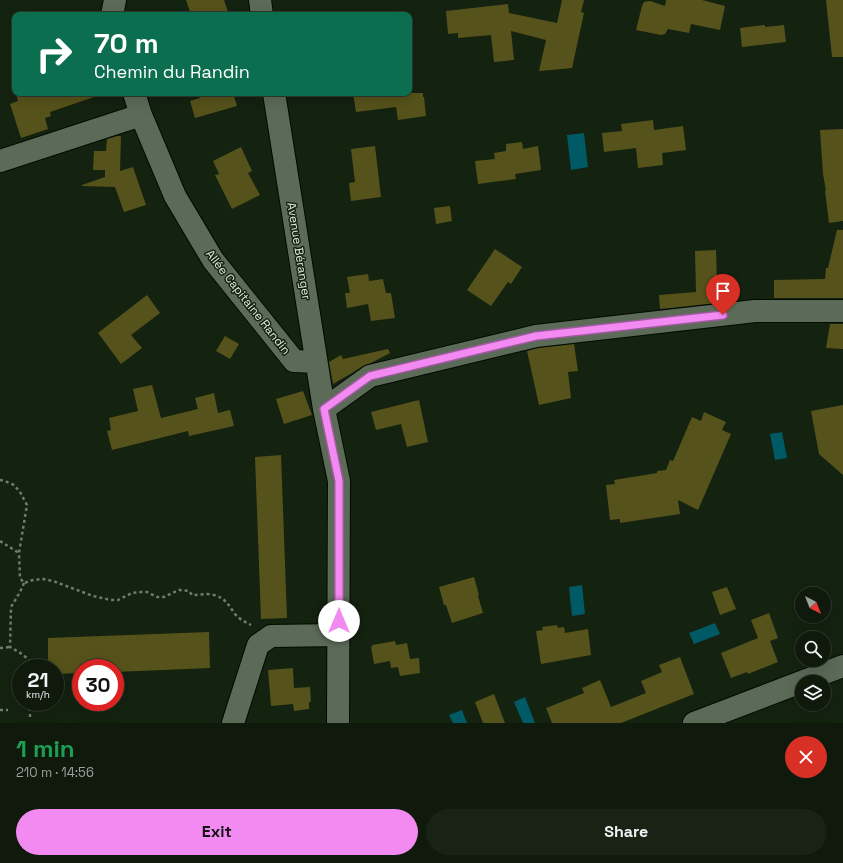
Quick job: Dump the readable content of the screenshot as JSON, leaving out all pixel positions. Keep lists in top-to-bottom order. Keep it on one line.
{"streets":{"street":["Avenue Béranger","Allée Capitaine Randin"]},"crossings":[["Avenue Béranger","Allée Capitaine Randin"]],"north":"bottom right","page":{"turn":["70 m","Chemin du Randin"],"speed":"21 km/h","limit":"30","heading":["1 min","210 m · 14:56"],"buttons":["Exit","Share"]}}
